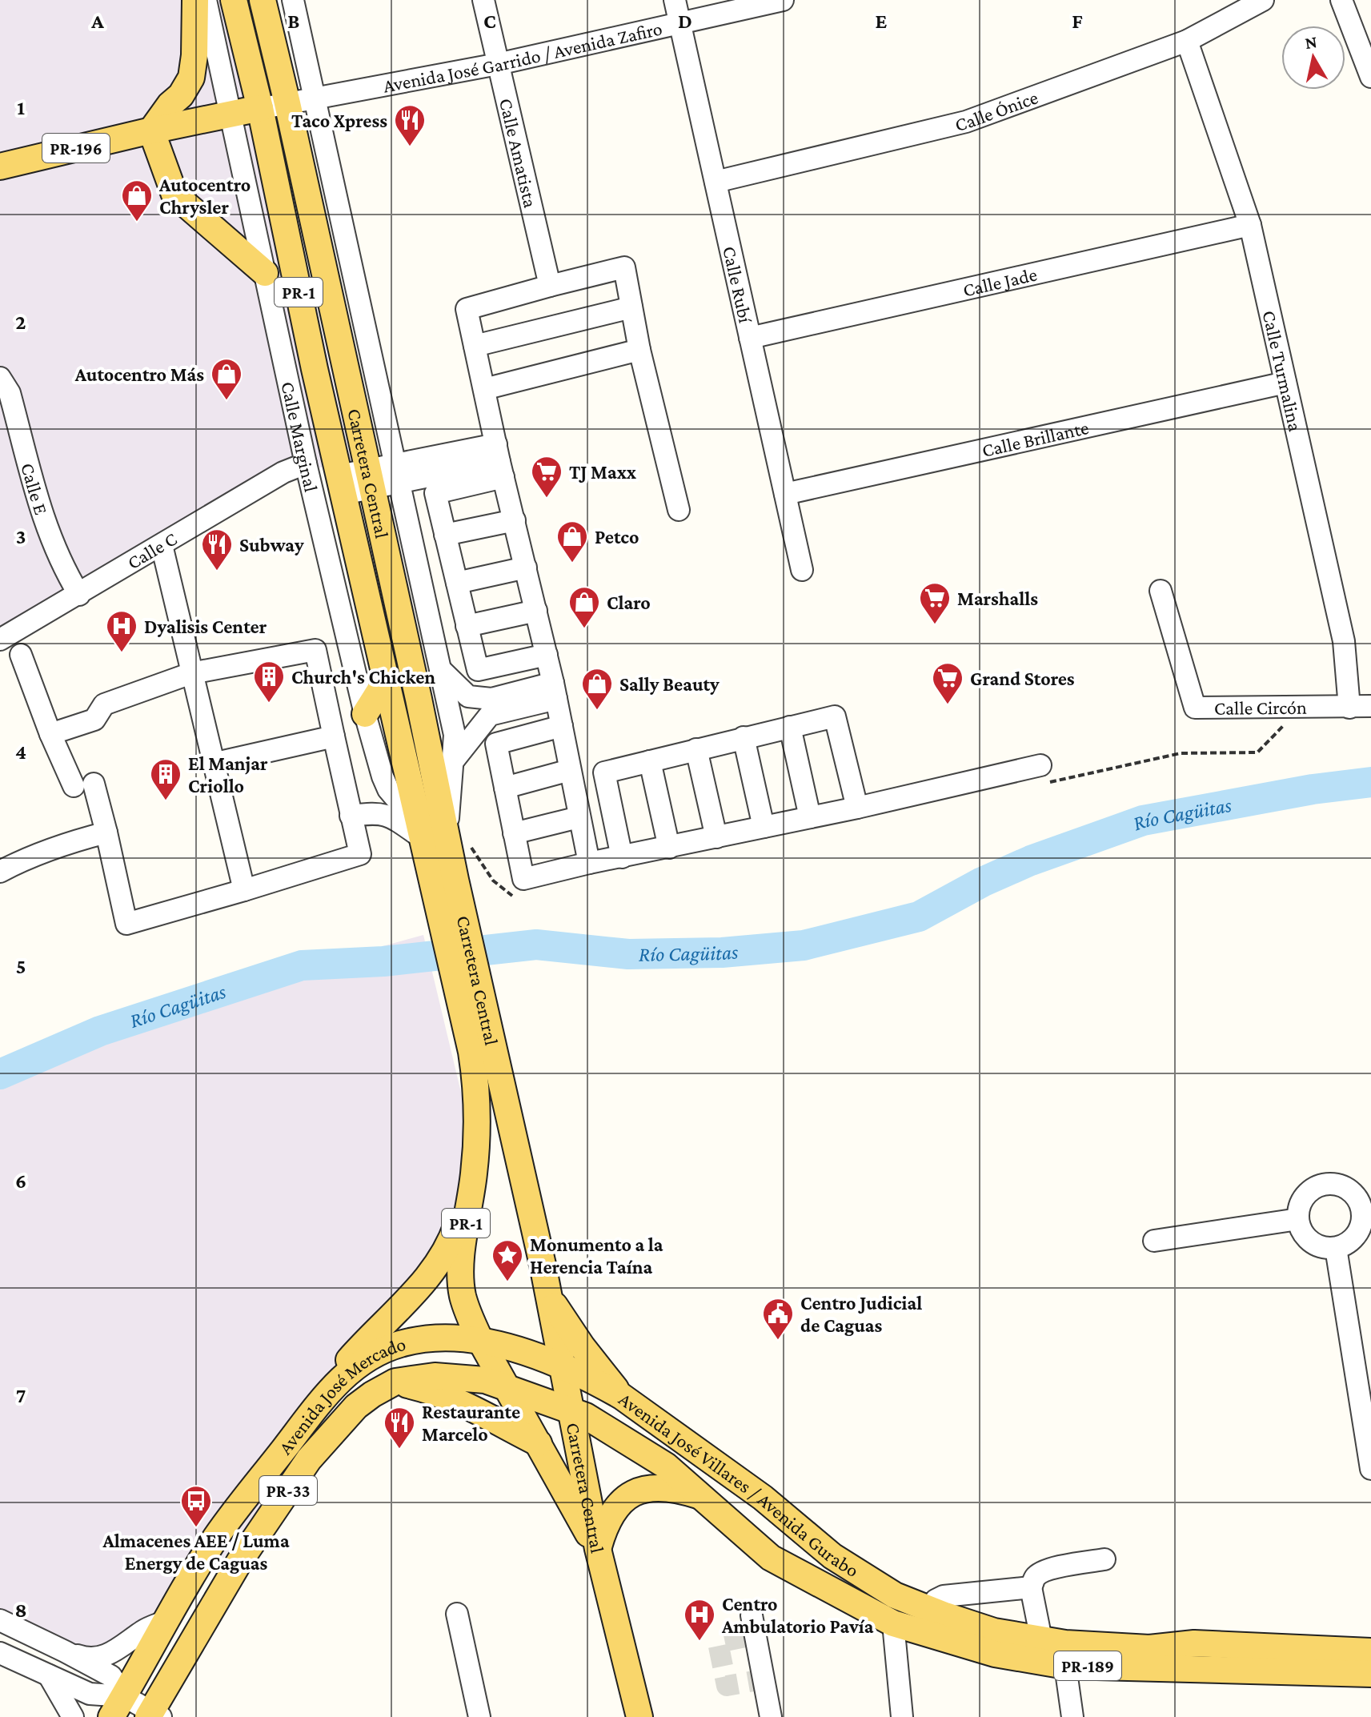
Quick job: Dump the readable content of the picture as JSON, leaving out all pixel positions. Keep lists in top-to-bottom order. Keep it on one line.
{"streets":{"main road":["PR-196","PR-1","Carretera Central","Avenida José Mercado","Avenida José Villares / Avenida Gurabo","PR-33","PR-189"],"street":["Avenida José Garrido / Avenida Zafiro","Calle Ónice","Calle Amatista","Calle Jade","Calle Rubí","Calle Turmalina","Calle Marginal","Calle Brillante","Calle E","Calle C","Calle Circón"]},"crossings":[["Avenida José Garrido / Avenida Zafiro","PR-196"],["Avenida José Garrido / Avenida Zafiro","Calle Amatista"],["Avenida José Garrido / Avenida Zafiro","Calle Rubí"],["Avenida José Garrido / Avenida Zafiro","Carretera Central"],["Calle Ónice","Calle Rubí"],["Calle Ónice","Calle Turmalina"],["PR-196","Calle Marginal"],["PR-196","Carretera Central"],["Calle Jade","Calle Rubí"],["Calle Jade","Calle Turmalina"],["Calle Rubí","Calle Brillante"],["PR-1","Carretera Central"],["Calle Turmalina","Calle Brillante"],["Calle Turmalina","Calle Circón"],["Calle Marginal","Carretera Central"],["Calle Marginal","Calle C"],["Carretera Central","Avenida José Mercado"],["Carretera Central","Avenida José Villares / Avenida Gurabo"],["Calle E","Calle C"],["Avenida José Mercado","Avenida José Villares / Avenida Gurabo"]],"water":["Río Cagüitas"],"places":{"restaurant":["Taco Xpress","Subway","Restaurante Marcelo"],"shop":["Autocentro Chrysler","Autocentro Más","Petco","Claro","Sally Beauty"],"supermarket":["TJ Maxx","Marshalls","Grand Stores"],"hospital":["Dyalisis Center","Centro Ambulatorio Pavía"],"building":["Church's Chicken","El Manjar Criollo"],"place":["Monumento a la Herencia Taína"],"public building":["Centro Judicial de Caguas"],"bus stop":["Almacenes AEE / Luma Energy de Caguas"]},"north":"top","grid":{"columns":["A","B","C","D","E","F"],"rows":["1","2","3","4","5","6","7","8"]}}
